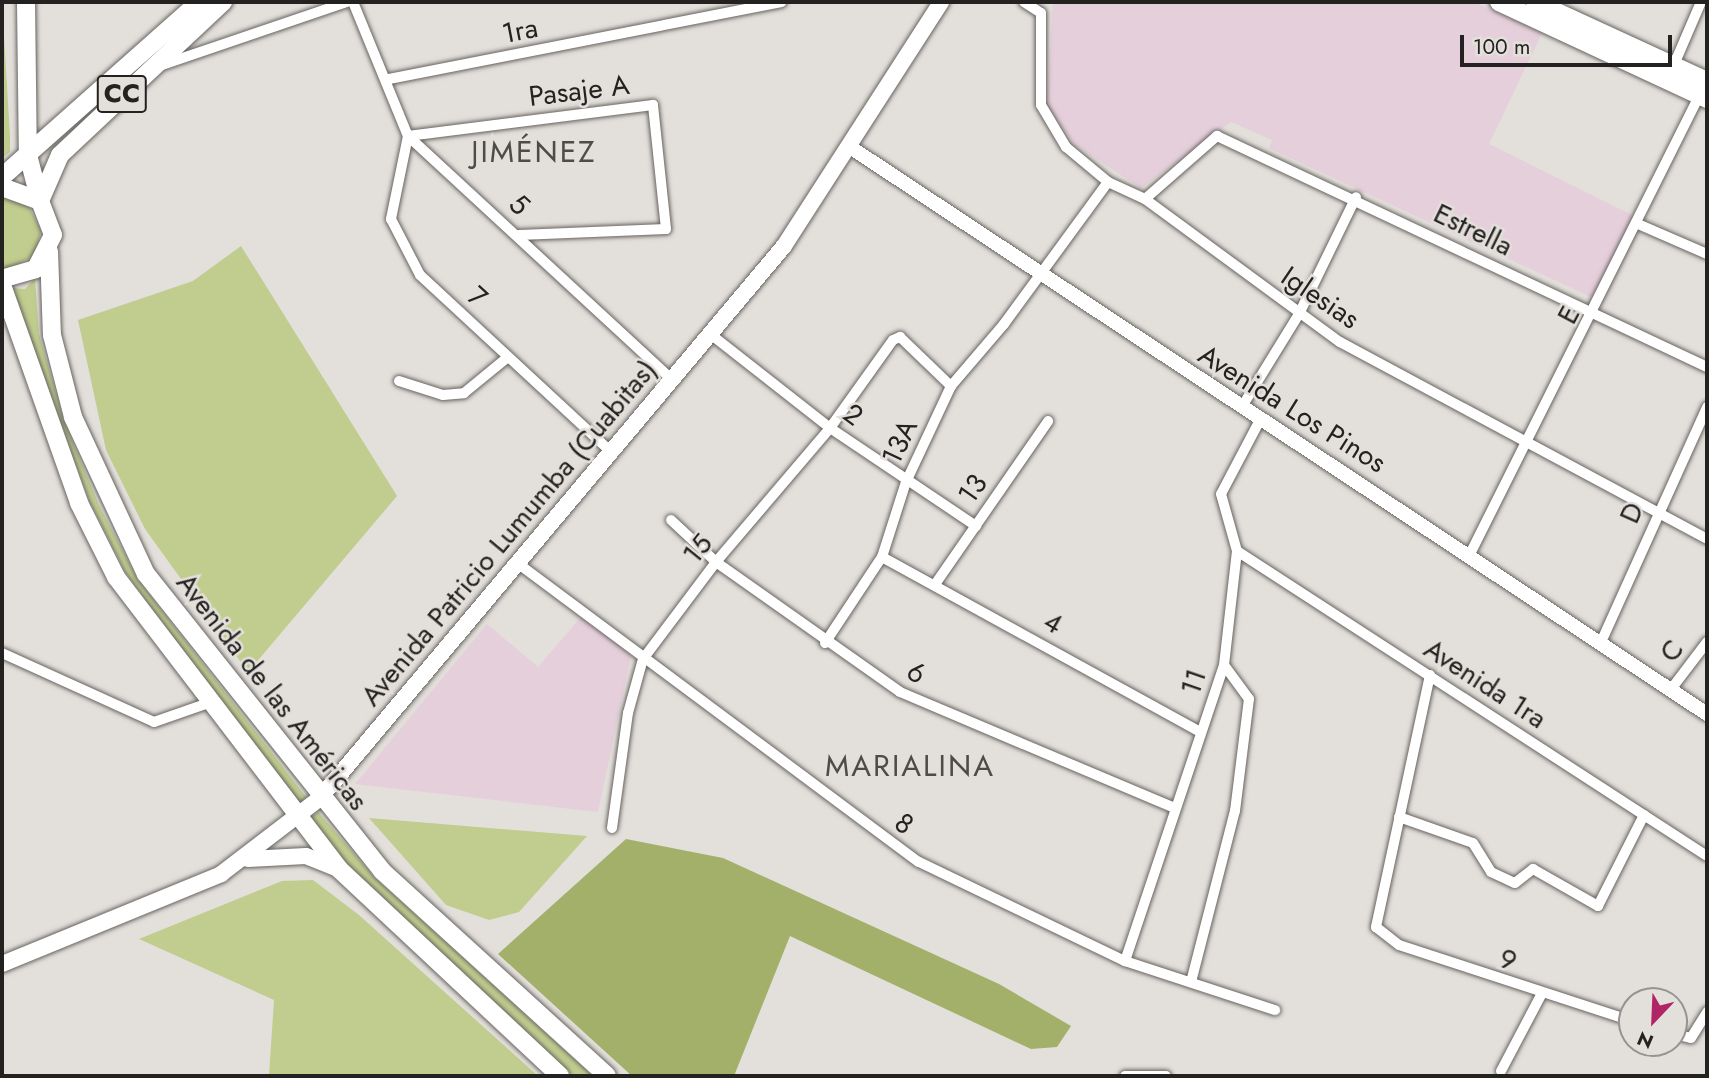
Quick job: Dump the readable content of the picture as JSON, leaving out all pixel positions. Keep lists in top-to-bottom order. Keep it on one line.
{"streets":{"main road":["CC","Avenida Patricio Lumumba (Cuabitas)","Avenida de las Américas"],"street":["1ra","Pasaje A","5","Estrella","7","Iglesias","E","Avenida Los Pinos","2","13A","13","D","15","4","C","6","11","Avenida 1ra","8","9"]},"crossings":[["1ra","5"],["Pasaje A","5"],["Pasaje A","7"],["CC","Avenida de las Américas"],["5","7"],["5","Avenida Patricio Lumumba (Cuabitas)"],["Estrella","Iglesias"],["Estrella","E"],["7","Avenida Patricio Lumumba (Cuabitas)"],["Iglesias","E"],["Iglesias","D"],["E","Avenida Los Pinos"],["Avenida Los Pinos","13A"],["Avenida Los Pinos","D"],["Avenida Los Pinos","Avenida Patricio Lumumba (Cuabitas)"],["Avenida Los Pinos","C"],["Avenida Los Pinos","11"],["2","13A"],["2","13"],["2","Avenida Patricio Lumumba (Cuabitas)"],["2","15"],["13A","15"],["13A","4"],["13A","6"],["13","4"],["Avenida Patricio Lumumba (Cuabitas)","Avenida de las Américas"],["Avenida Patricio Lumumba (Cuabitas)","8"],["15","6"],["15","8"],["4","11"],["6","11"],["11","Avenida 1ra"],["11","8"]],"districts":["JIMÉNEZ","MARIALINA"],"scale_bar":"100 m","north":"bottom left"}
